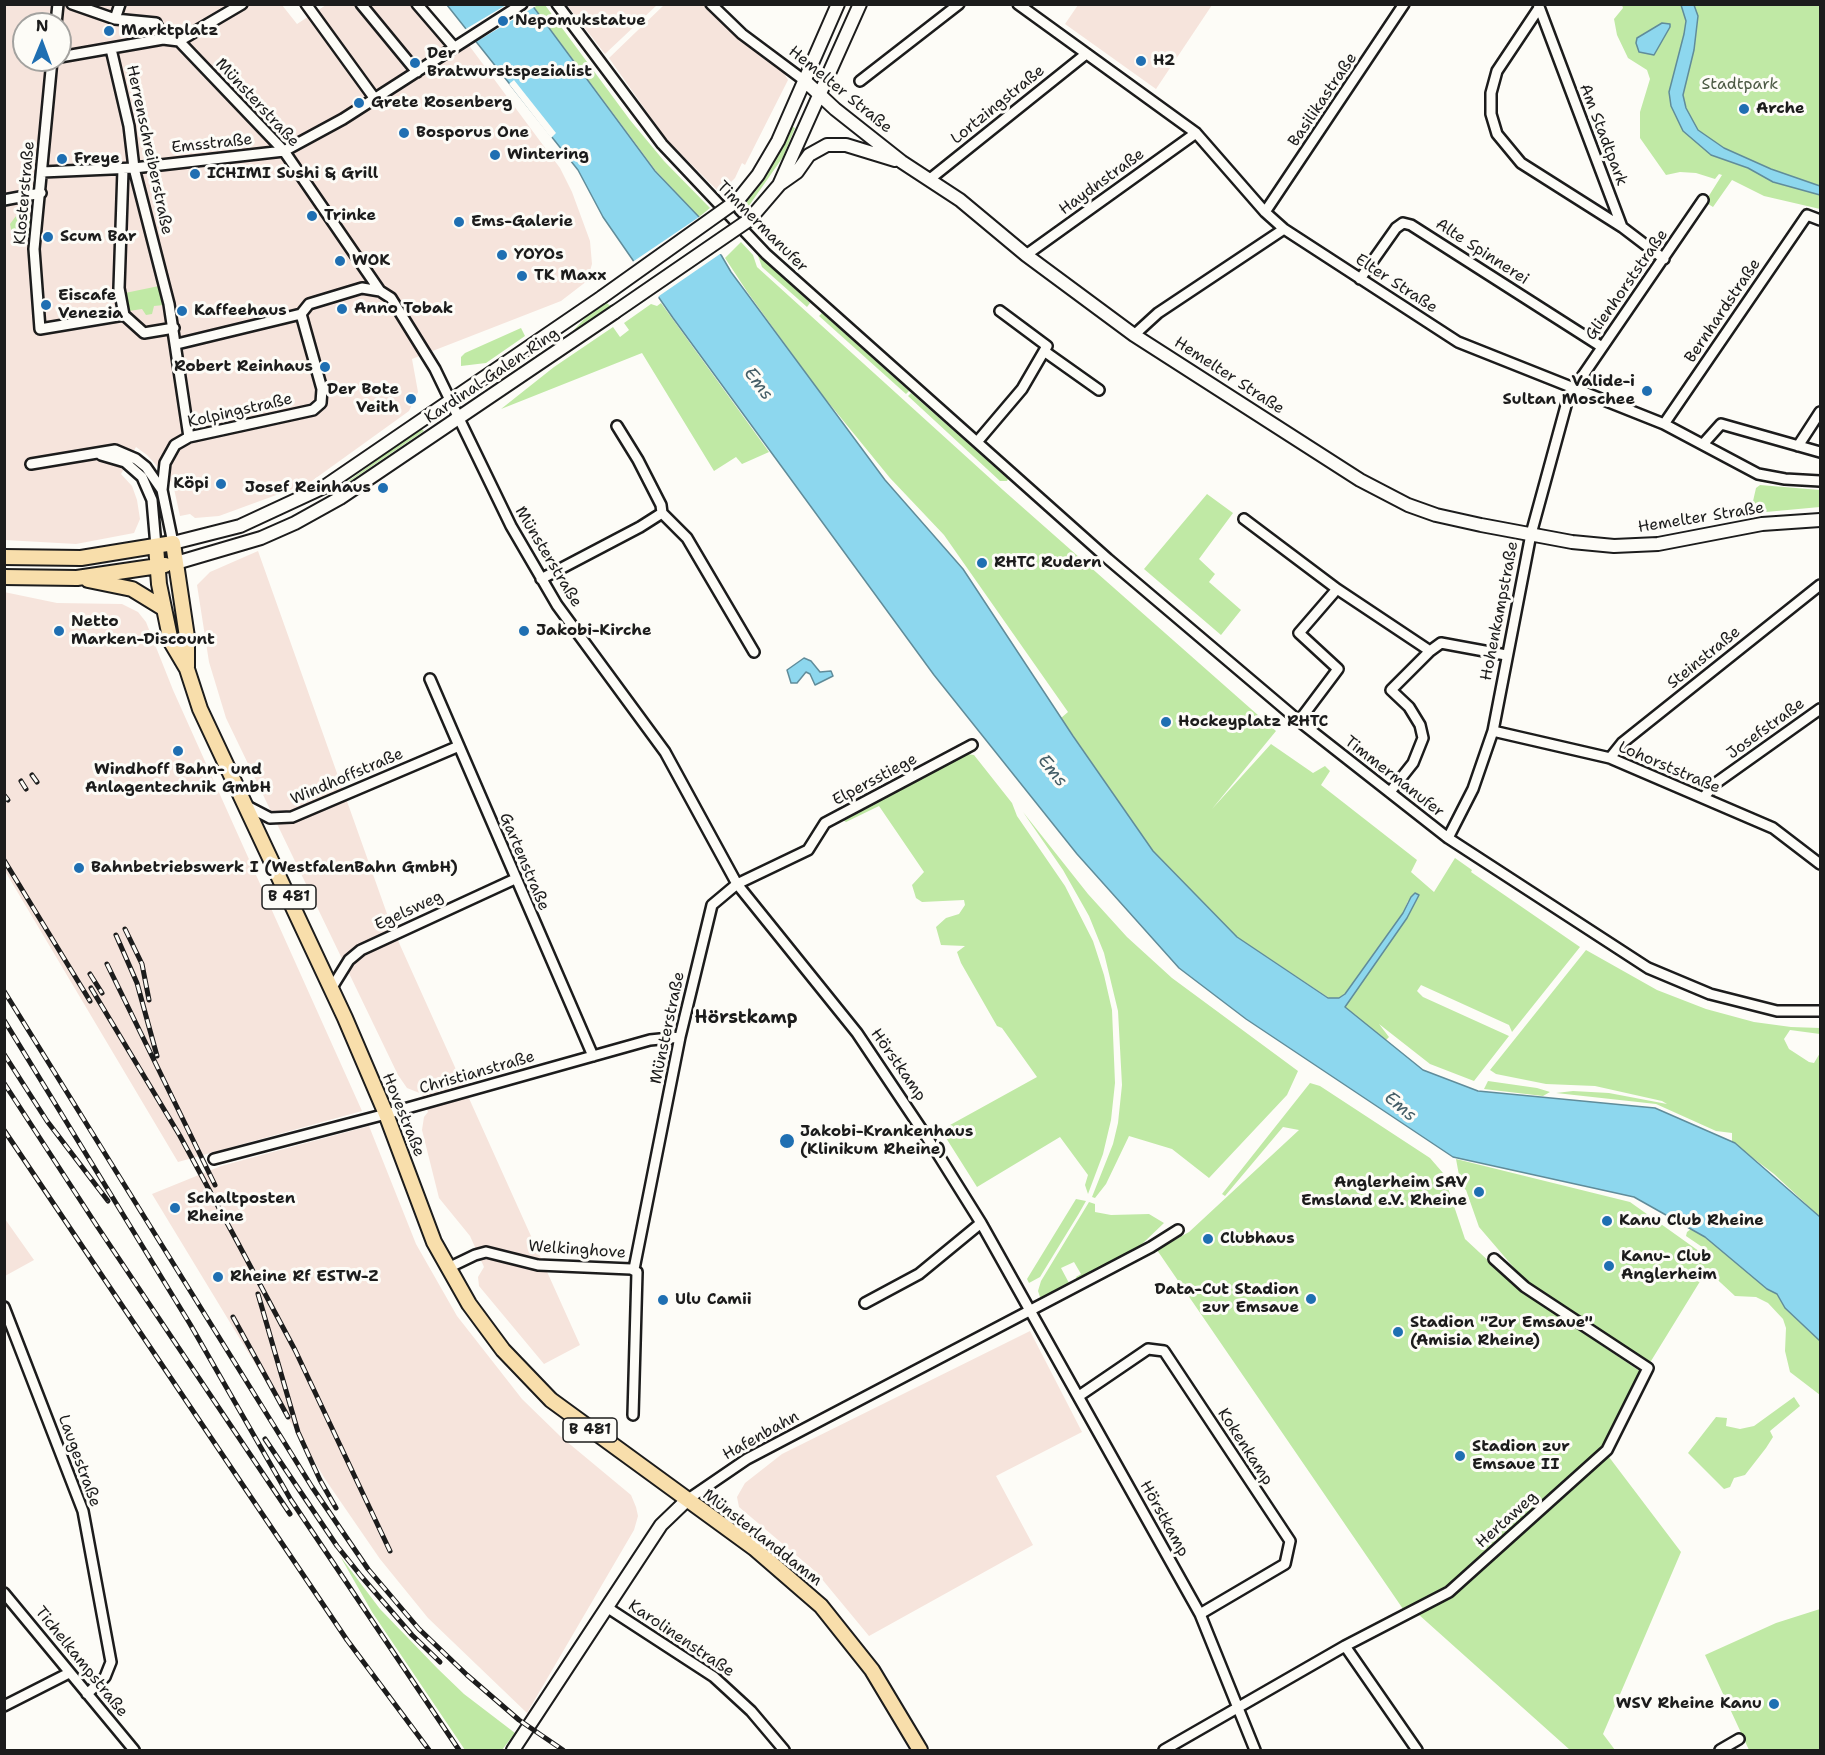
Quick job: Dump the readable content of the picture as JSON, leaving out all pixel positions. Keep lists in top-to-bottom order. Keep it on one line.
{"streets":{"main road":["Hemelter Straße","Kardinal-Galen-Ring","B 481","Hovestraße","Hafenbahn","Münsterlanddamm"],"street":["Basilikastraße","Münsterstraße","Lortzingstraße","Am Stadtpark","Emsstraße","Herrenschreiberstraße","Haydnstraße","Klosterstraße","Timmermanufer","Alte Spinnerei","Elter Straße","Glienhorststraße","Bernhardstraße","Kolpingstraße","Hohenkampstraße","Steinstraße","Josefstraße","Lohorststraße","Windhoffstraße","Elpersstiege","Gartenstraße","Egelsweg","Hörstkamp","Christianstraße","Welkinghove","Kokenkamp","Laugestraße","Hertaweg","Karolinenstraße","Tichelkampstraße"]},"crossings":[["Hemelter Straße","Lortzingstraße"],["Hemelter Straße","Haydnstraße"],["Hemelter Straße","Kardinal-Galen-Ring"],["Hemelter Straße","Hohenkampstraße"],["Basilikastraße","Elter Straße"],["Münsterstraße","Emsstraße"],["Münsterstraße","Kardinal-Galen-Ring"],["Münsterstraße","Elpersstiege"],["Münsterstraße","Hörstkamp"],["Münsterstraße","Christianstraße"],["Münsterstraße","Welkinghove"],["Lortzingstraße","Elter Straße"],["Emsstraße","Herrenschreiberstraße"],["Emsstraße","Klosterstraße"],["Herrenschreiberstraße","Klosterstraße"],["Herrenschreiberstraße","Kolpingstraße"],["Haydnstraße","Elter Straße"],["Timmermanufer","Hohenkampstraße"],["Alte Spinnerei","Elter Straße"],["Alte Spinnerei","Glienhorststraße"],["Elter Straße","Glienhorststraße"],["Elter Straße","Bernhardstraße"],["Elter Straße","Hohenkampstraße"],["Glienhorststraße","Hohenkampstraße"],["Kardinal-Galen-Ring","Kolpingstraße"],["Kardinal-Galen-Ring","B 481"],["Kardinal-Galen-Ring","Hovestraße"],["Kolpingstraße","B 481"],["Hohenkampstraße","Lohorststraße"],["Steinstraße","Lohorststraße"],["Josefstraße","Lohorststraße"],["Windhoffstraße","Gartenstraße"],["Windhoffstraße","Hovestraße"],["Elpersstiege","Hörstkamp"],["Gartenstraße","Egelsweg"],["Gartenstraße","Christianstraße"],["B 481","Hovestraße"],["Egelsweg","Hovestraße"],["Hörstkamp","Hafenbahn"],["Hörstkamp","Kokenkamp"],["Hörstkamp","Hertaweg"],["Christianstraße","Hovestraße"],["Hovestraße","Welkinghove"],["Hovestraße","Hafenbahn"],["Hovestraße","Münsterlanddamm"],["Hafenbahn","Münsterlanddamm"],["Hafenbahn","Karolinenstraße"],["Laugestraße","Tichelkampstraße"]],"districts":["Hörstkamp"],"water":["Ems"],"parks":["Stadtpark"],"places":["Nepomukstatue","Marktplatz","H2","Der Bratwurstspezialist","Grete Rosenberg","Arche","Bosporus One","Wintering","Freye","ICHIMI Sushi & Grill","Trinke","Ems-Galerie","Scum Bar","YOYOs","WOK","TK Maxx","Eiscafe Venezia","Anno Tobak","Kaffeehaus","Robert Reinhaus","Valide-i Sultan Moschee","Der Bote Veith","Köpi","Josef Reinhaus","RHTC Rudern","Netto Marken-Discount","Jakobi-Kirche","Hockeyplatz RHTC","Windhoff Bahn- und Anlagentechnik GmbH","Bahnbetriebswerk I (WestfalenBahn GmbH)","Jakobi-Krankenhaus (Klinikum Rheine)","Anglerheim SAV Emsland e.V. Rheine","Schaltposten Rheine","Kanu Club Rheine","Clubhaus","Kanu- Club Anglerheim","Rheine Rf ESTW-Z","Data-Cut Stadion zur Emsaue","Ulu Camii","Stadion \"Zur Emsaue\" (Amisia Rheine)","Stadion zur Emsaue II","WSV Rheine Kanu"],"north":"top"}
